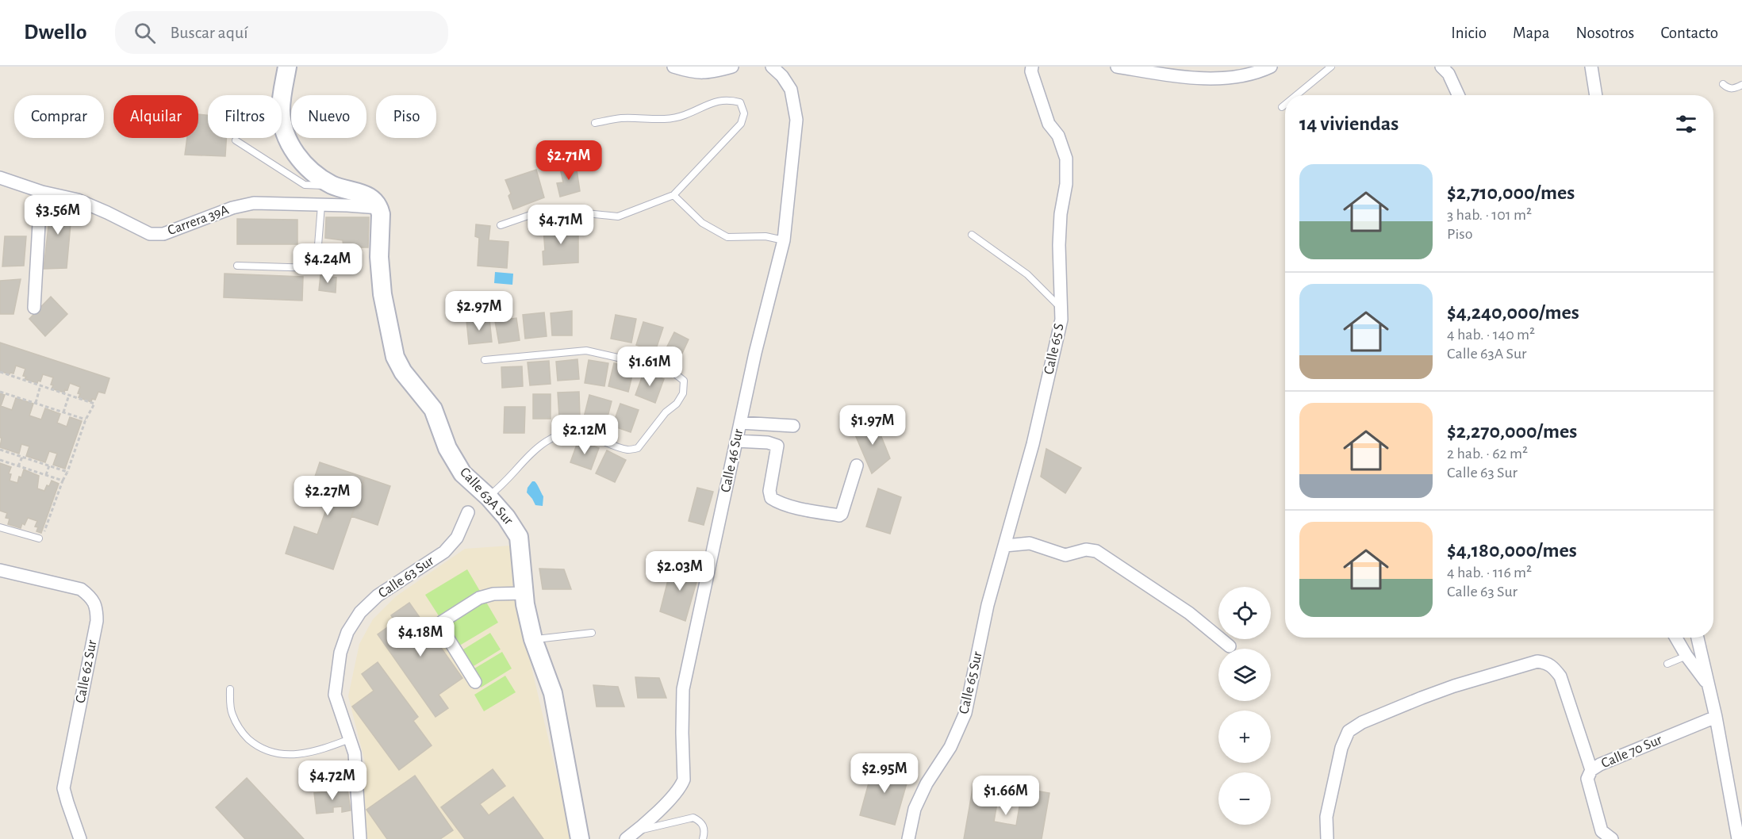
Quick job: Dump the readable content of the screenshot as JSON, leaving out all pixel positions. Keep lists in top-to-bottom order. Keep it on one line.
{"streets":{"street":["Carrera 39A","Calle 65 S","Calle 46 Sur","Calle 63A Sur","Calle 63 Sur","Calle 62 Sur","Calle 65 Sur","Calle 70 Sur"]},"crossings":[["Carrera 39A","Calle 63A Sur"],["Calle 65 S","Calle 65 Sur"]],"page":{"header":"Dwello","search":"Buscar aquí","nav":["Inicio","Mapa","Nosotros","Contacto"],"chip":["Comprar","Alquilar","Filtros","Nuevo","Piso"],"heading":"14 viviendas","price":["$2.71M","$3.56M","$4.71M","$4.24M","$2.97M","$1.61M","$1.97M","$2.12M","$2.27M","$2.03M","$4.18M","$2.95M","$4.72M","$1.66M"],"list":[{"name":"$2,710,000/mes","note":"3 hab. · 101 m² · Piso"},{"name":"$4,240,000/mes","note":"4 hab. · 140 m² · Calle 63A Sur"},{"name":"$2,270,000/mes","note":"2 hab. · 62 m² · Calle 63 Sur"},{"name":"$4,180,000/mes","note":"4 hab. · 116 m² · Calle 63 Sur"}],"map_buttons":["+","−"]}}
